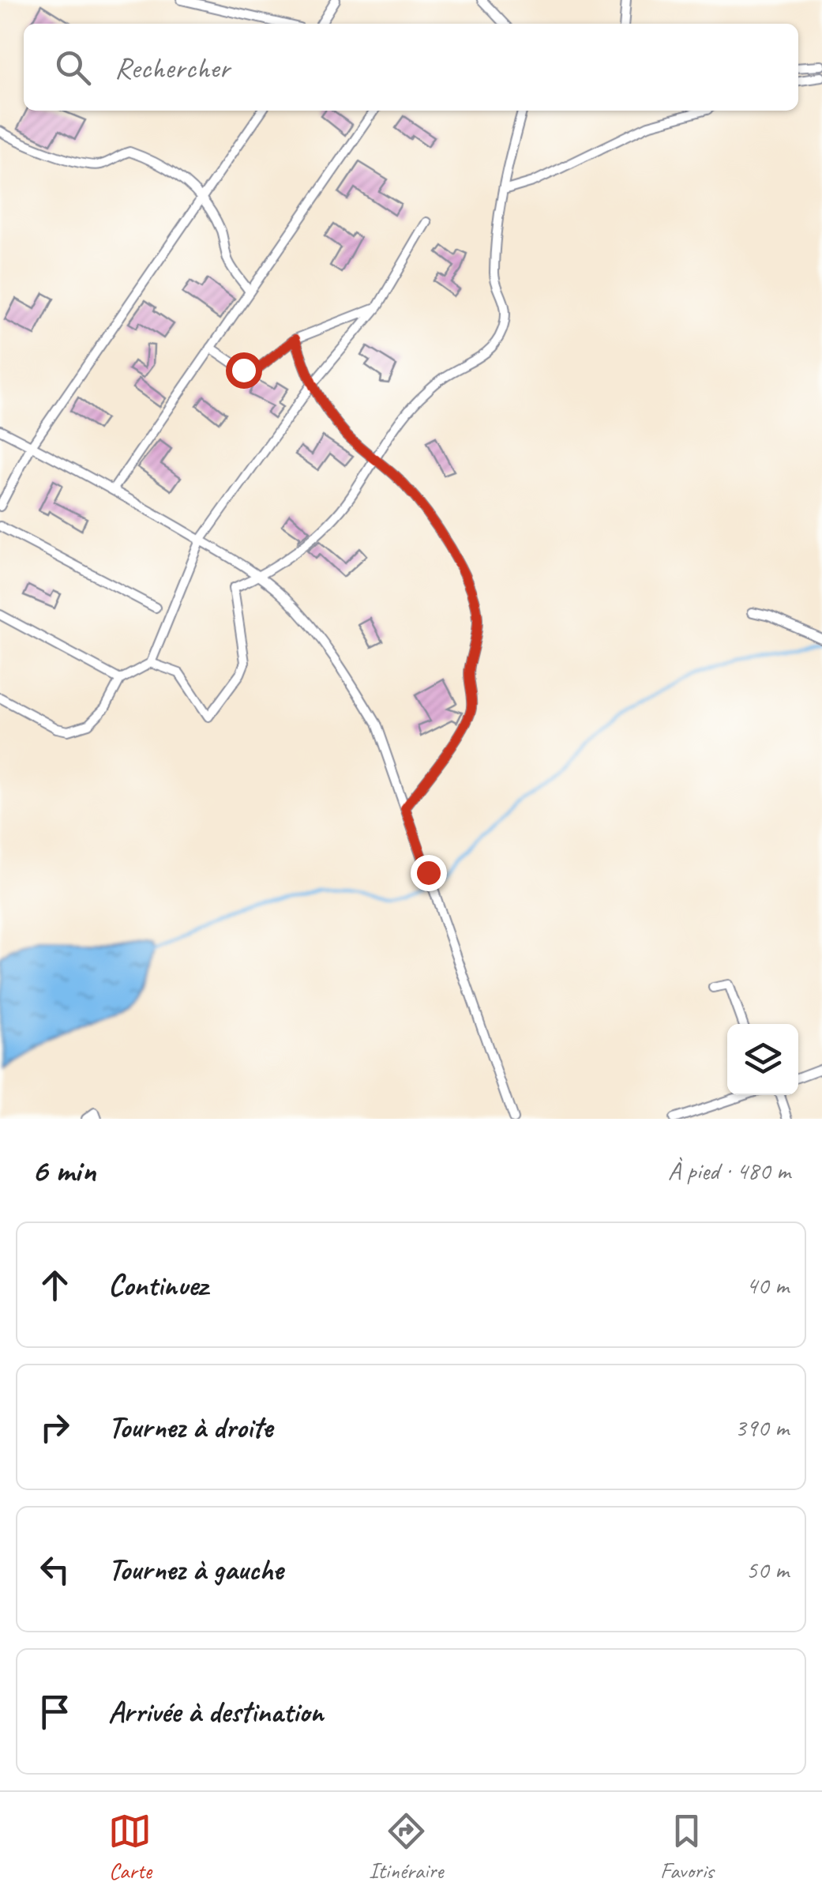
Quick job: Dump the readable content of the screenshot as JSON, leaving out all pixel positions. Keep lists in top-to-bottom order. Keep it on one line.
{"page":{"search":"Rechercher","heading":["6 min","À pied · 480 m"],"list":[["Continuez","40 m"],["Tournez à droite","390 m"],["Tournez à gauche","50 m"],"Arrivée à destination"],"nav":["Carte","Itinéraire","Favoris"]}}
